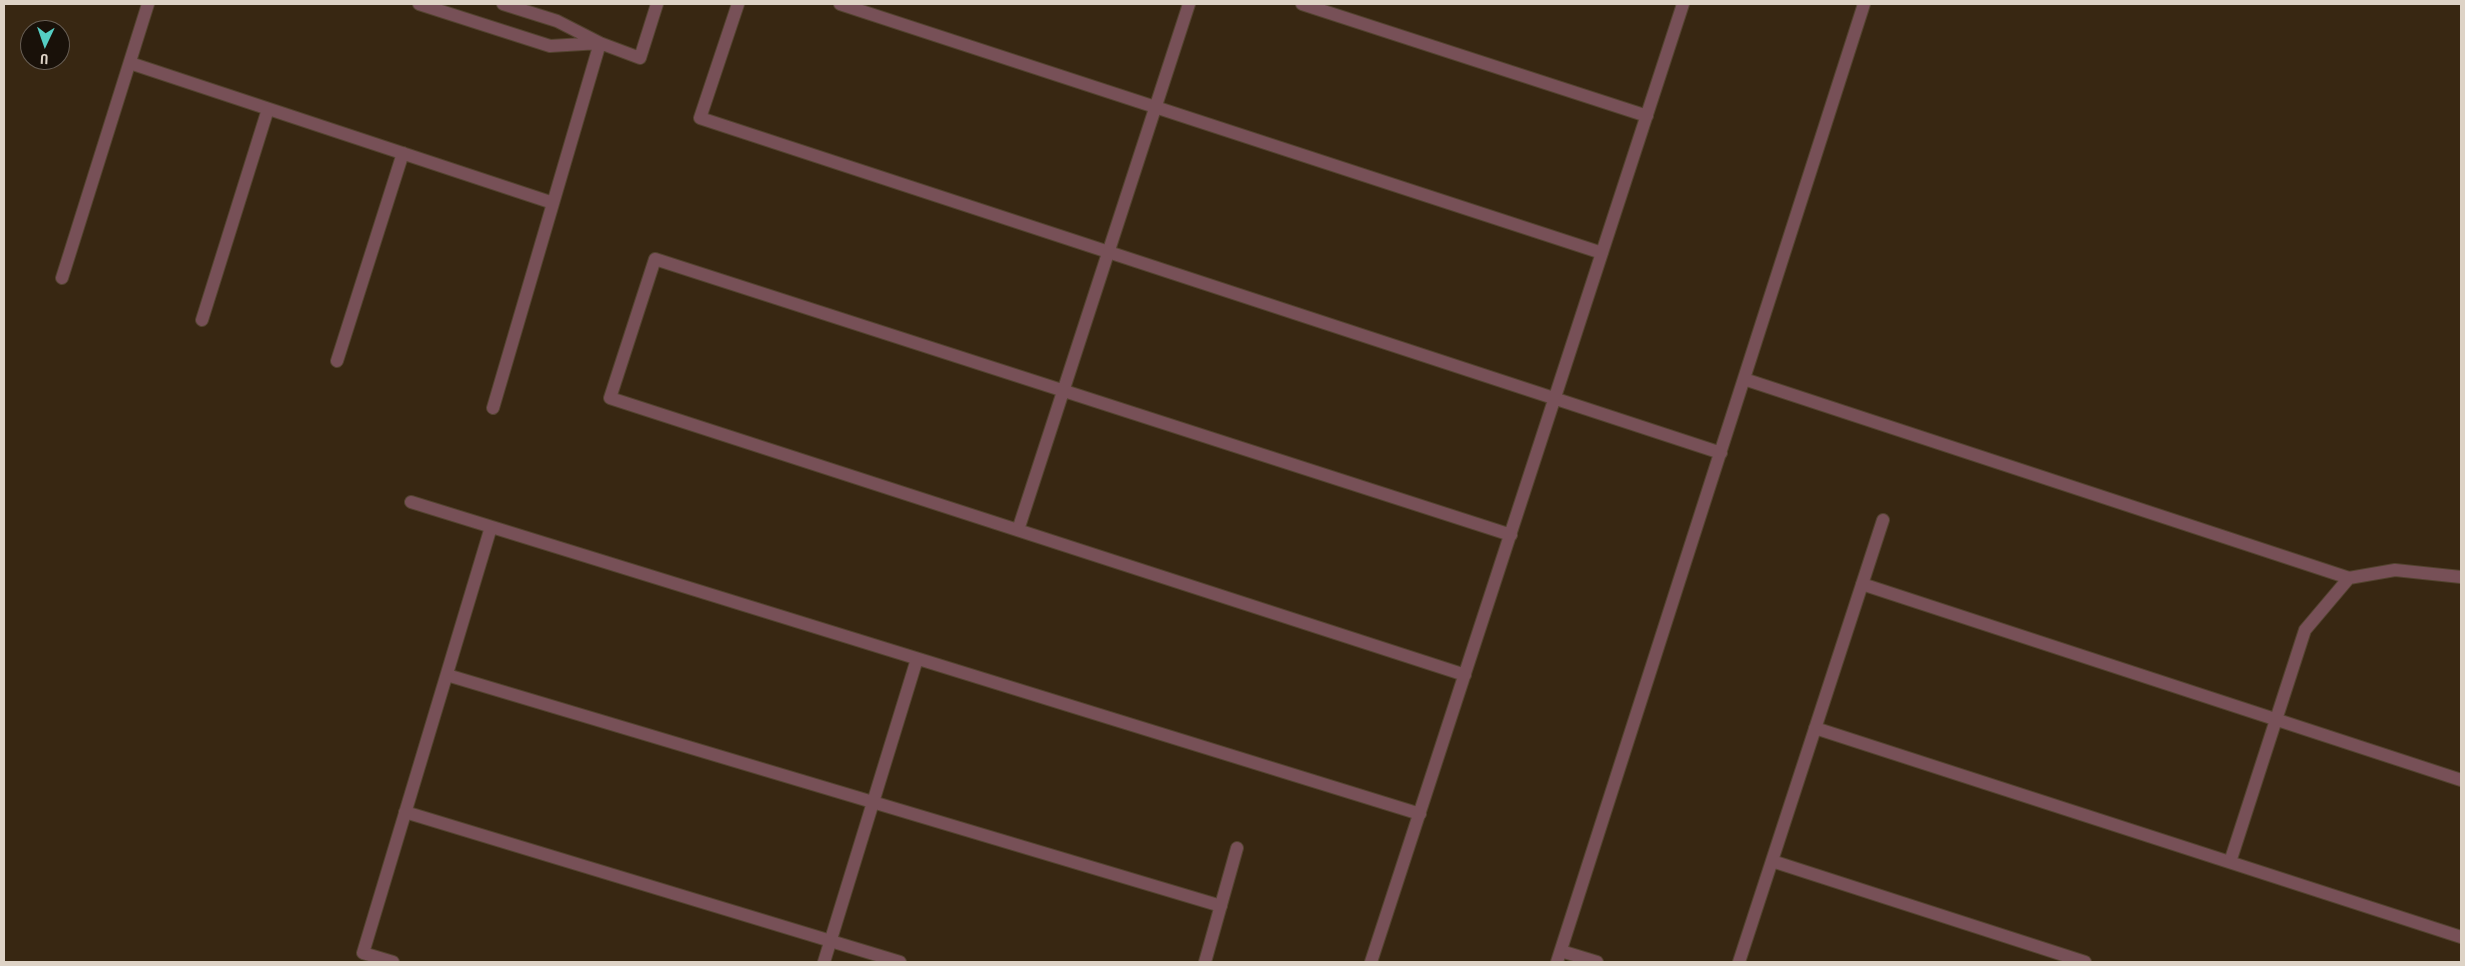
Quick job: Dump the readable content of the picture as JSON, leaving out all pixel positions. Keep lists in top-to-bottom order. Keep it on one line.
{"north":"bottom"}
